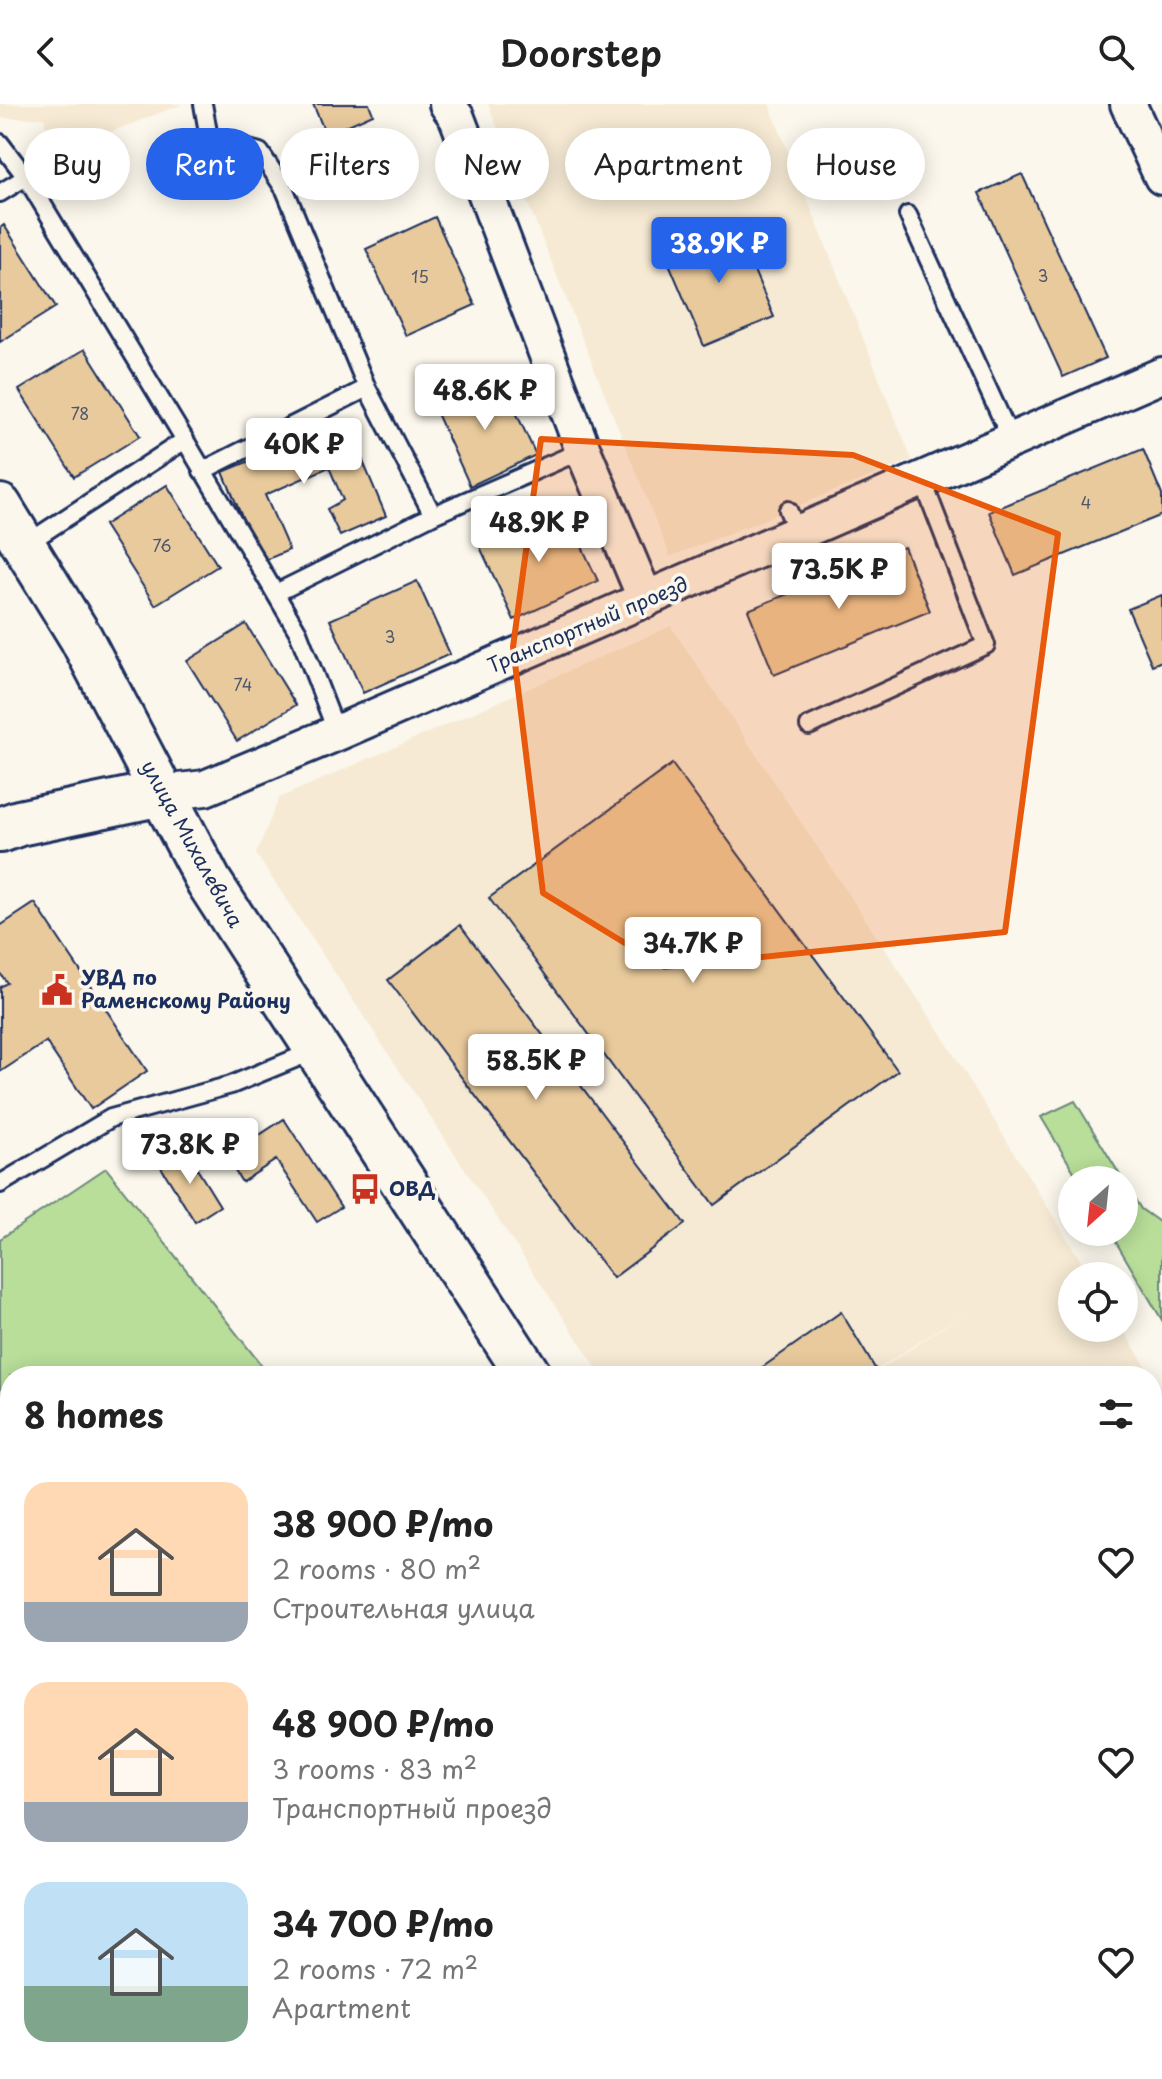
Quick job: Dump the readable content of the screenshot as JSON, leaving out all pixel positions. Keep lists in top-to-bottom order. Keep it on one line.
{"streets":{"main road":["Транспортный проезд","улица Михалевича"]},"crossings":[["Транспортный проезд","улица Михалевича"]],"places":{"public building":["УВД по Раменскому Району"],"bus stop":["ОВД"]},"house_numbers":["3","15","78","4","76","3","74"],"north":"bottom left","page":{"header":"Doorstep","chip":["Buy","Rent","Filters","New","Apartment","House"],"price":["38.9K ₽","48.6K ₽","40K ₽","48.9K ₽","73.5K ₽","34.7K ₽","58.5K ₽","73.8K ₽"],"heading":"8 homes","list":[{"name":"38 900 ₽/mo","note":"2 rooms · 80 m² · Строительная улица"},{"name":"48 900 ₽/mo","note":"3 rooms · 83 m² · Транспортный проезд"},{"name":"34 700 ₽/mo","note":"2 rooms · 72 m² · Apartment"}]}}
